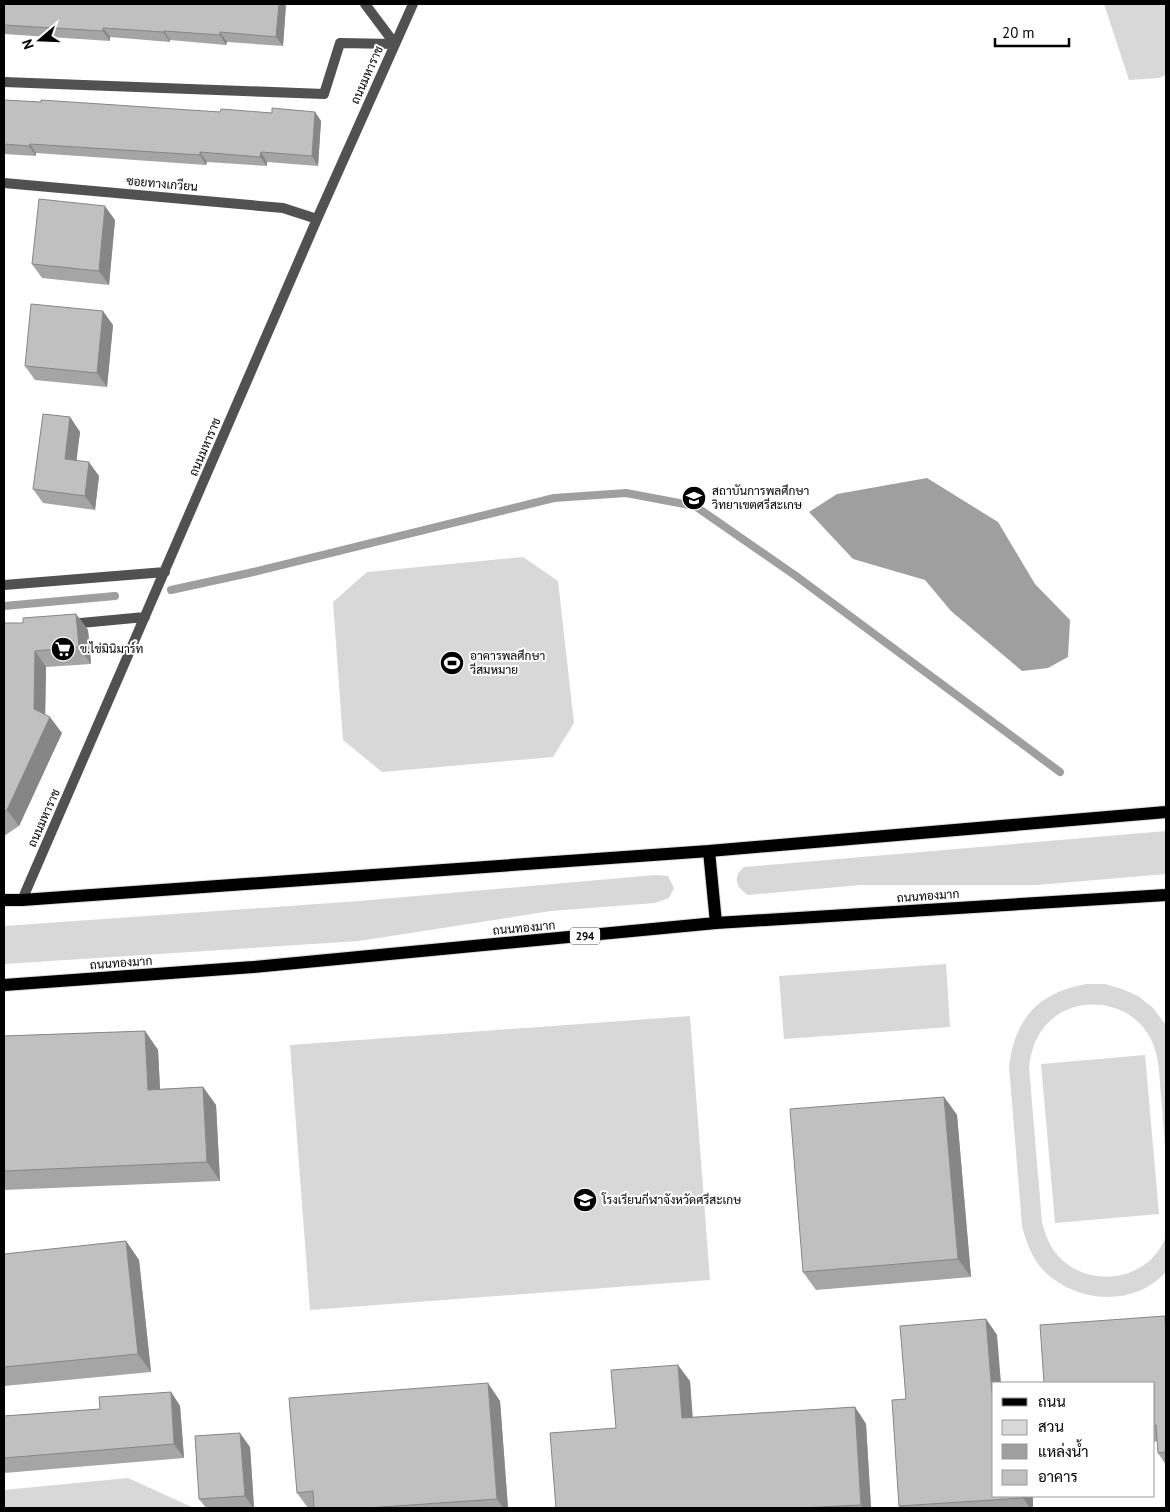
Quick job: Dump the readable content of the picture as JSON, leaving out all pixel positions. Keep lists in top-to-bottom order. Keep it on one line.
{"streets":{"main road":["ถนนทองมาก","294"],"street":["ถนนมหาราช","ซอยทางเกวียน"]},"crossings":[["ถนนมหาราช","ซอยทางเกวียน"]],"places":{"school or university":["สถาบันการพลศึกษา วิทยาเขตศรีสะเกษ","โรงเรียนกีฬาจังหวัดศรีสะเกษ"],"supermarket":["ข.ไข่มินิมาร์ท"],"sports":["อาคารพลศึกษา วีสมหมาย"]},"legend":["ถนน","สวน","แหล่งน้ำ","อาคาร"],"scale_bar":"20 m","north":"left"}
